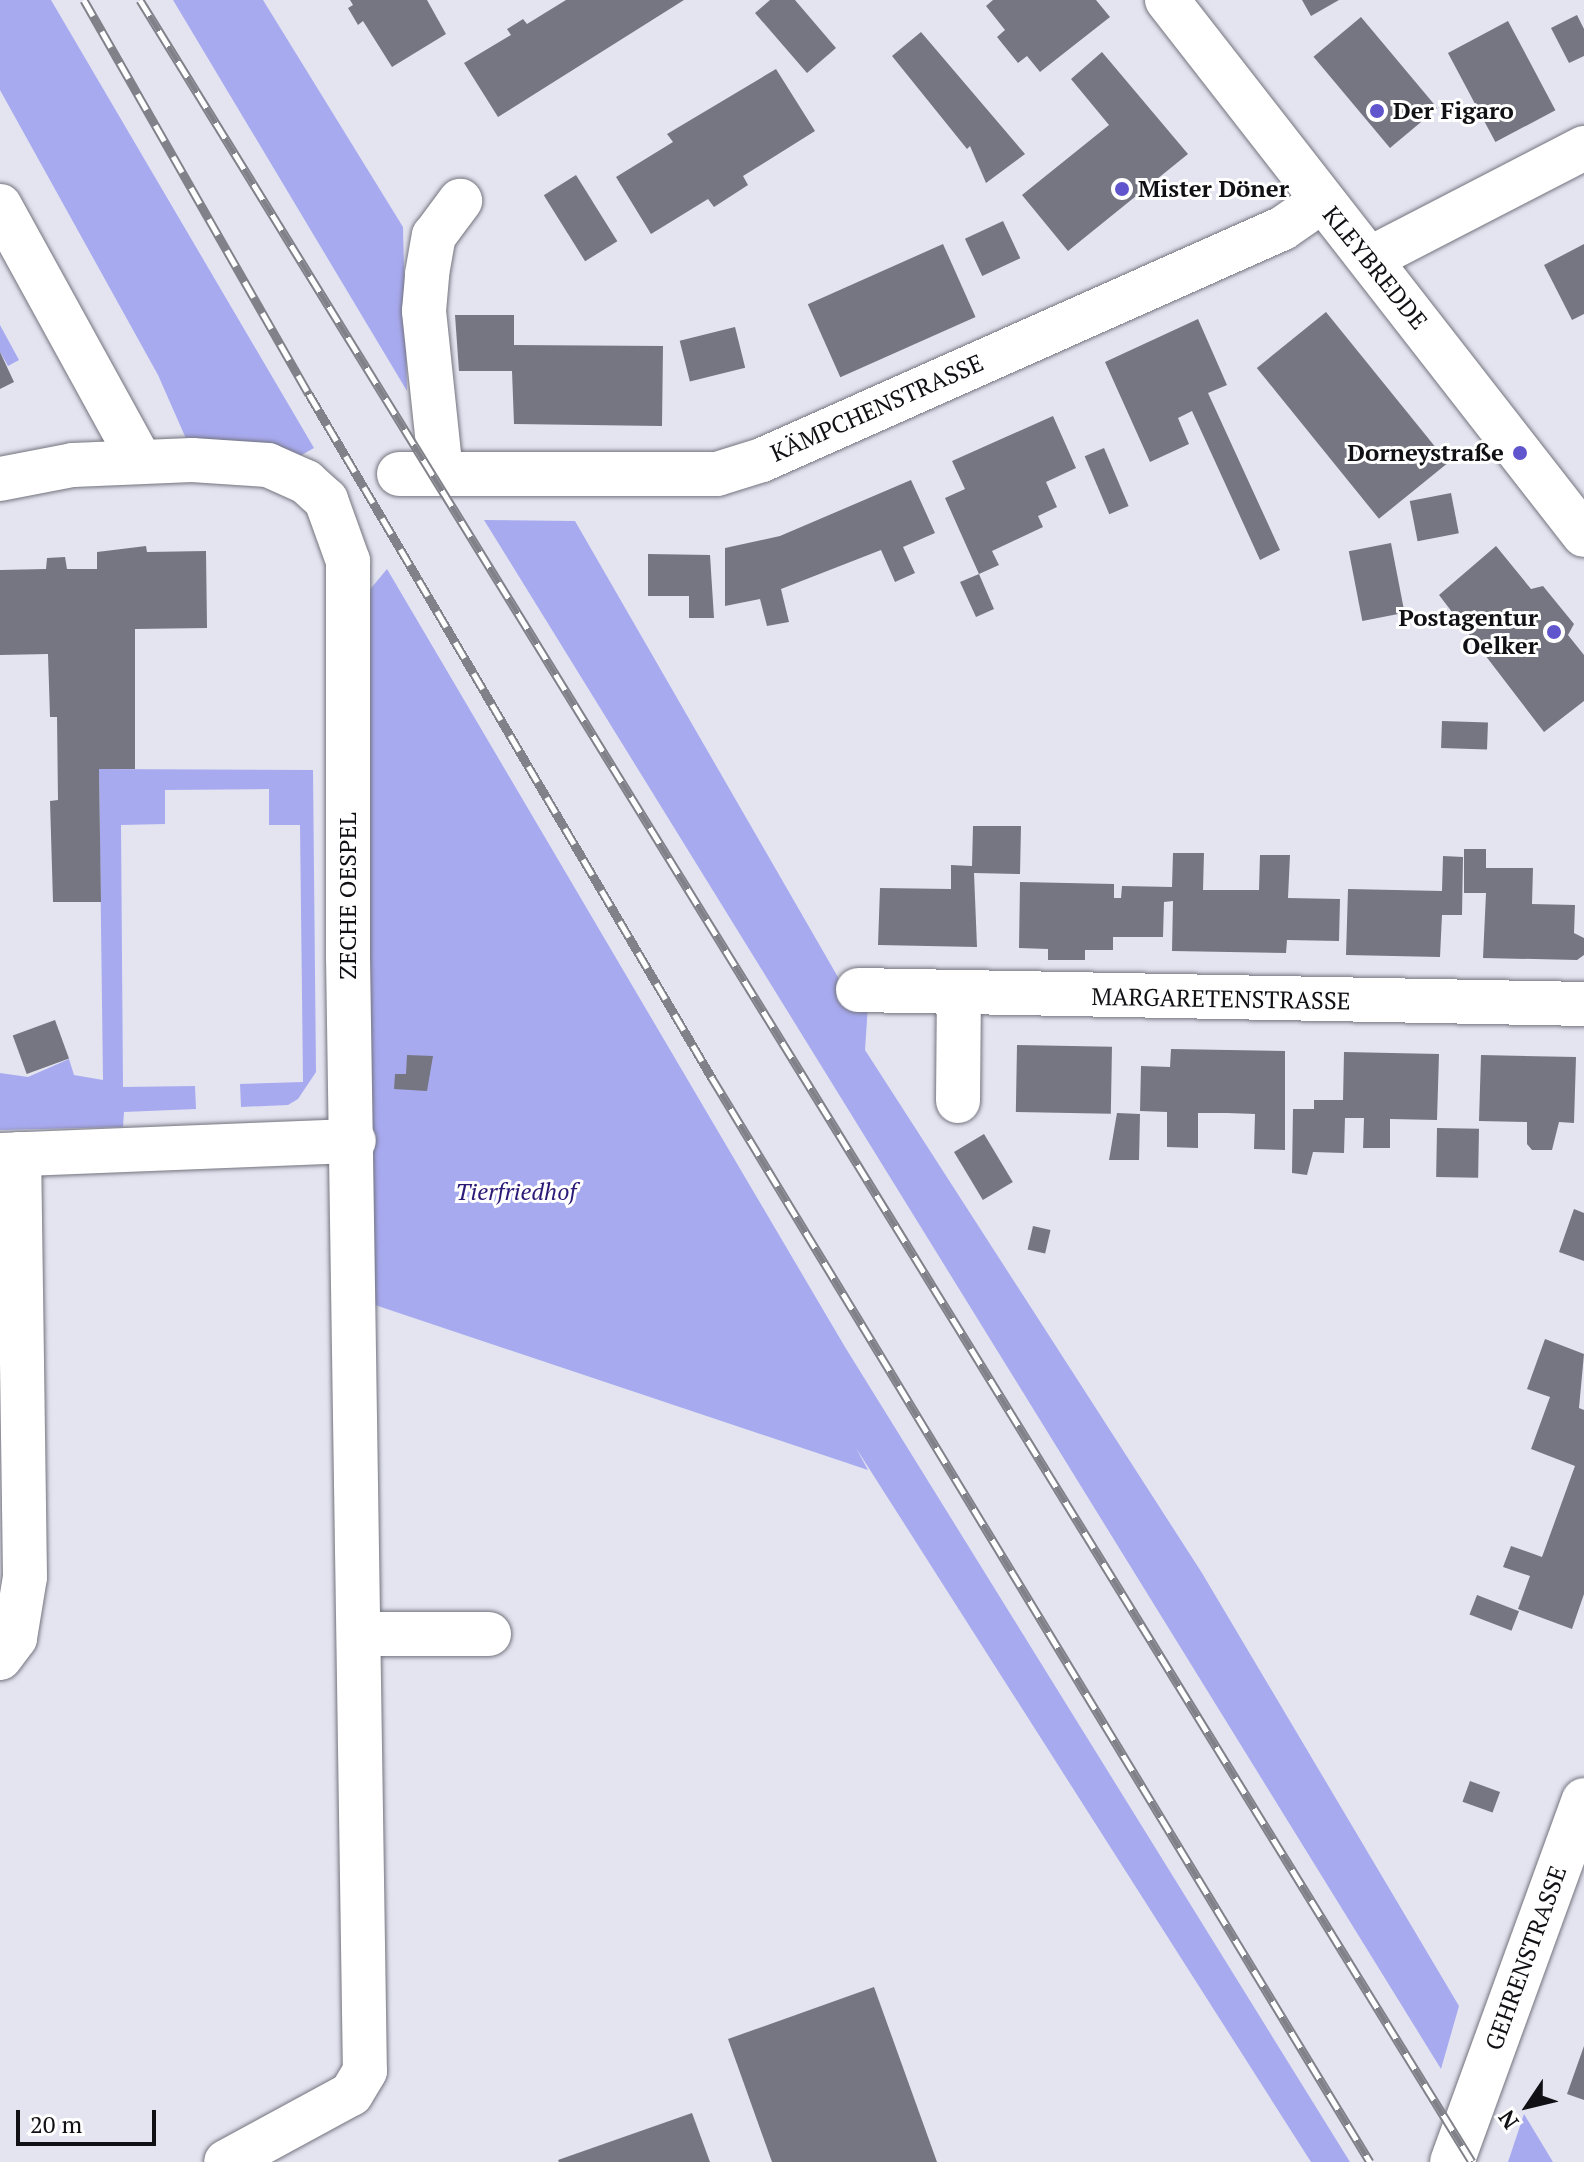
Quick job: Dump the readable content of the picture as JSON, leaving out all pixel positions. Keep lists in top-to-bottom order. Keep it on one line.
{"streets":{"street":["KLEYBREDDE","KÄMPCHENSTRASSE","ZECHE OESPEL","MARGARETENSTRASSE","GEHRENSTRASSE"]},"crossings":[["KLEYBREDDE","KÄMPCHENSTRASSE"]],"parks":["Tierfriedhof"],"places":["Der Figaro","Mister Döner","Dorneystraße","Postagentur Oelker"],"scale_bar":"20 m","north":"bottom left"}
